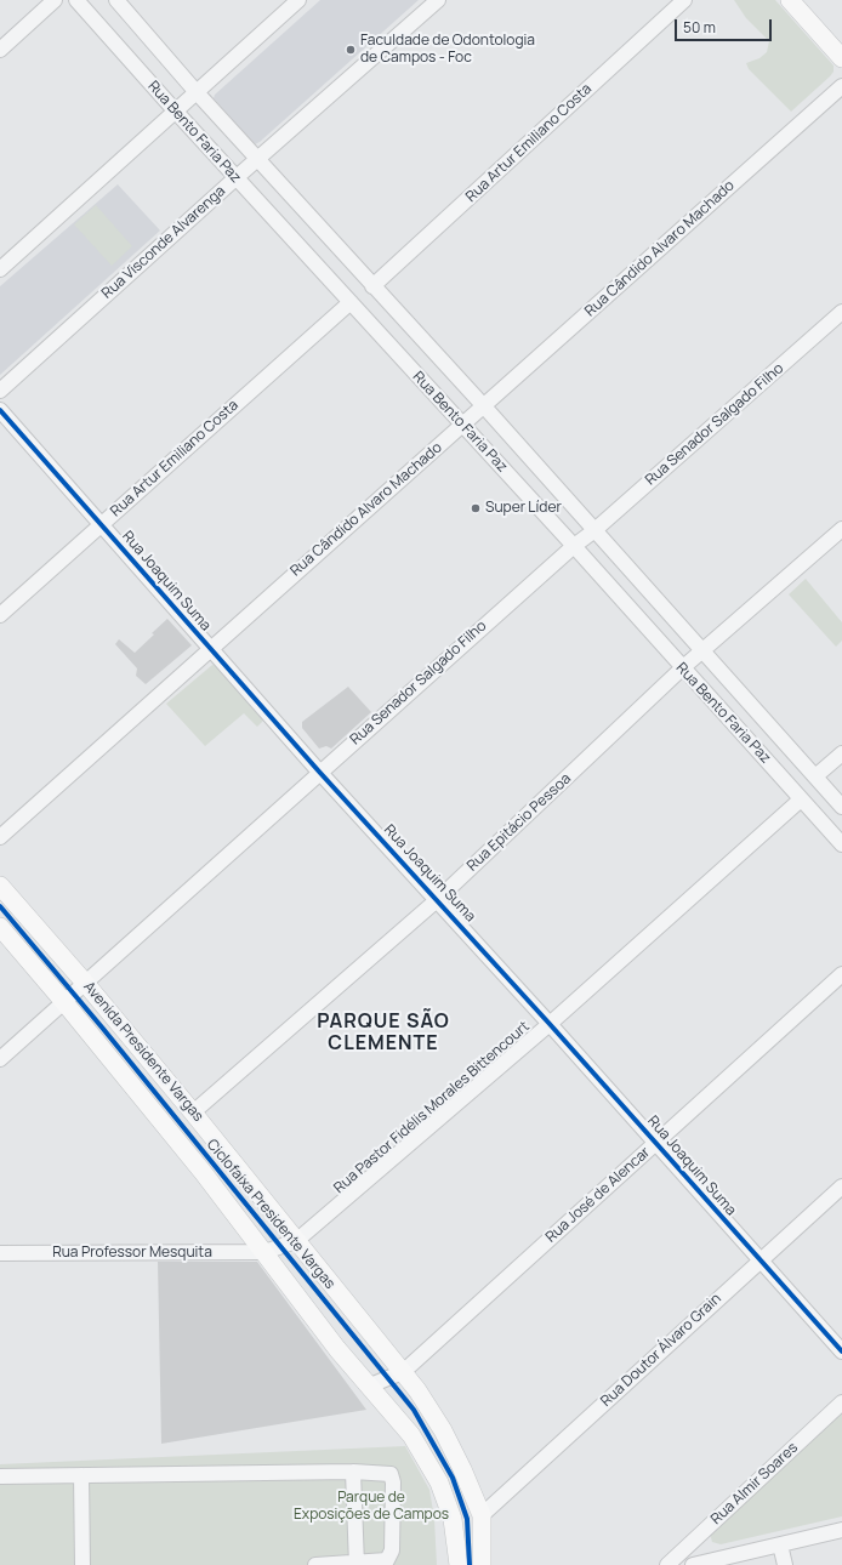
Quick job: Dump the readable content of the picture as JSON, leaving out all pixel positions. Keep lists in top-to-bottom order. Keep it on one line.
{"streets":{"main road":["Avenida Presidente Vargas"],"street":["Rua Bento Faria Paz","Rua Artur Emiliano Costa","Rua Visconde Alvarenga","Rua Cândido Alvaro Machado","Rua Senador Salgado Filho","Rua Joaquim Suma","Rua Epitácio Pessoa","Rua Pastor Fidélis Morales Bittencourt","Rua José de Alencar","Rua Professor Mesquita","Rua Doutor Álvaro Grain","Rua Almir Soares"],"cycle path":["Ciclofaixa Presidente Vargas"]},"crossings":[["Rua Bento Faria Paz","Rua Artur Emiliano Costa"],["Rua Bento Faria Paz","Rua Visconde Alvarenga"],["Rua Bento Faria Paz","Rua Cândido Alvaro Machado"],["Rua Bento Faria Paz","Rua Senador Salgado Filho"],["Rua Bento Faria Paz","Rua Epitácio Pessoa"],["Rua Bento Faria Paz","Rua Pastor Fidélis Morales Bittencourt"],["Rua Artur Emiliano Costa","Rua Joaquim Suma"],["Rua Cândido Alvaro Machado","Rua Joaquim Suma"],["Rua Senador Salgado Filho","Rua Joaquim Suma"],["Rua Senador Salgado Filho","Avenida Presidente Vargas"],["Rua Joaquim Suma","Rua Epitácio Pessoa"],["Rua Joaquim Suma","Rua Pastor Fidélis Morales Bittencourt"],["Rua Joaquim Suma","Rua José de Alencar"],["Rua Joaquim Suma","Rua Doutor Álvaro Grain"],["Rua Epitácio Pessoa","Avenida Presidente Vargas"],["Avenida Presidente Vargas","Rua Pastor Fidélis Morales Bittencourt"],["Avenida Presidente Vargas","Rua José de Alencar"],["Avenida Presidente Vargas","Rua Professor Mesquita"],["Avenida Presidente Vargas","Rua Doutor Álvaro Grain"],["Rua Pastor Fidélis Morales Bittencourt","Rua Professor Mesquita"]],"districts":["PARQUE SÃO CLEMENTE"],"parks":["Parque de Exposições de Campos"],"places":["Faculdade de Odontologia de Campos - Foc","Super Líder"],"scale_bar":"50 m"}
